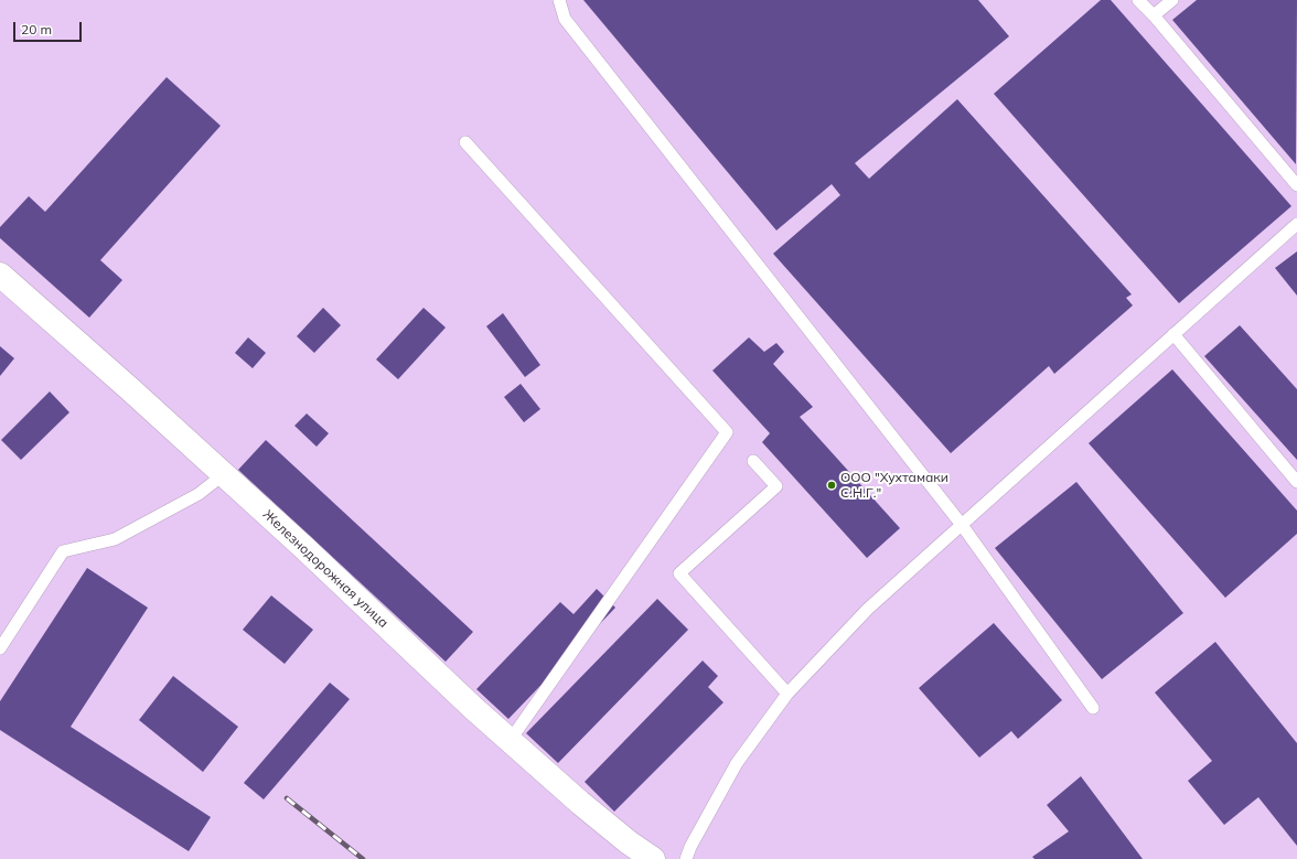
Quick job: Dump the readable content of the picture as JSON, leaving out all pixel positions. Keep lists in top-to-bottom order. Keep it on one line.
{"streets":{"street":["Железнодорожная улица"]},"places":["ООО \"Хухтамаки С.Н.Г.\""],"scale_bar":"20 m"}
